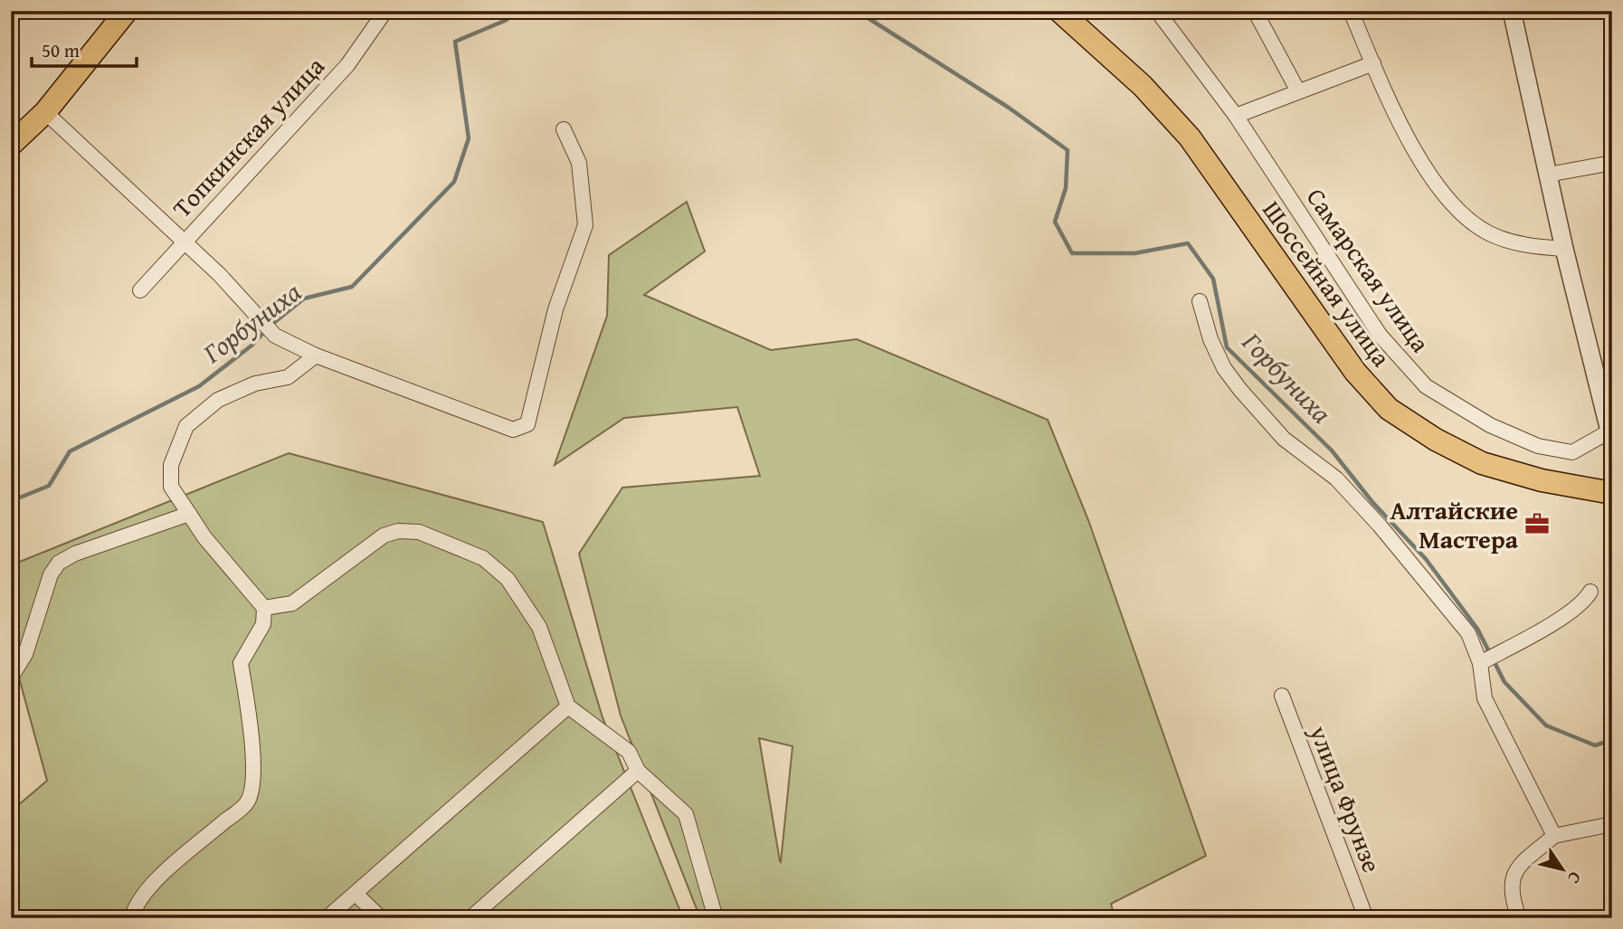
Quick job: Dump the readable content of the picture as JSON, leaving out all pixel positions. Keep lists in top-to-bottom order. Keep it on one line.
{"streets":{"main road":["Шоссейная улица"],"street":["Топкинская улица","Самарская улица","улица Фрунзе"]},"water":["Горбуниха"],"places":{"office":["Алтайские Мастера"]},"scale_bar":"50 m","north":"bottom right"}
